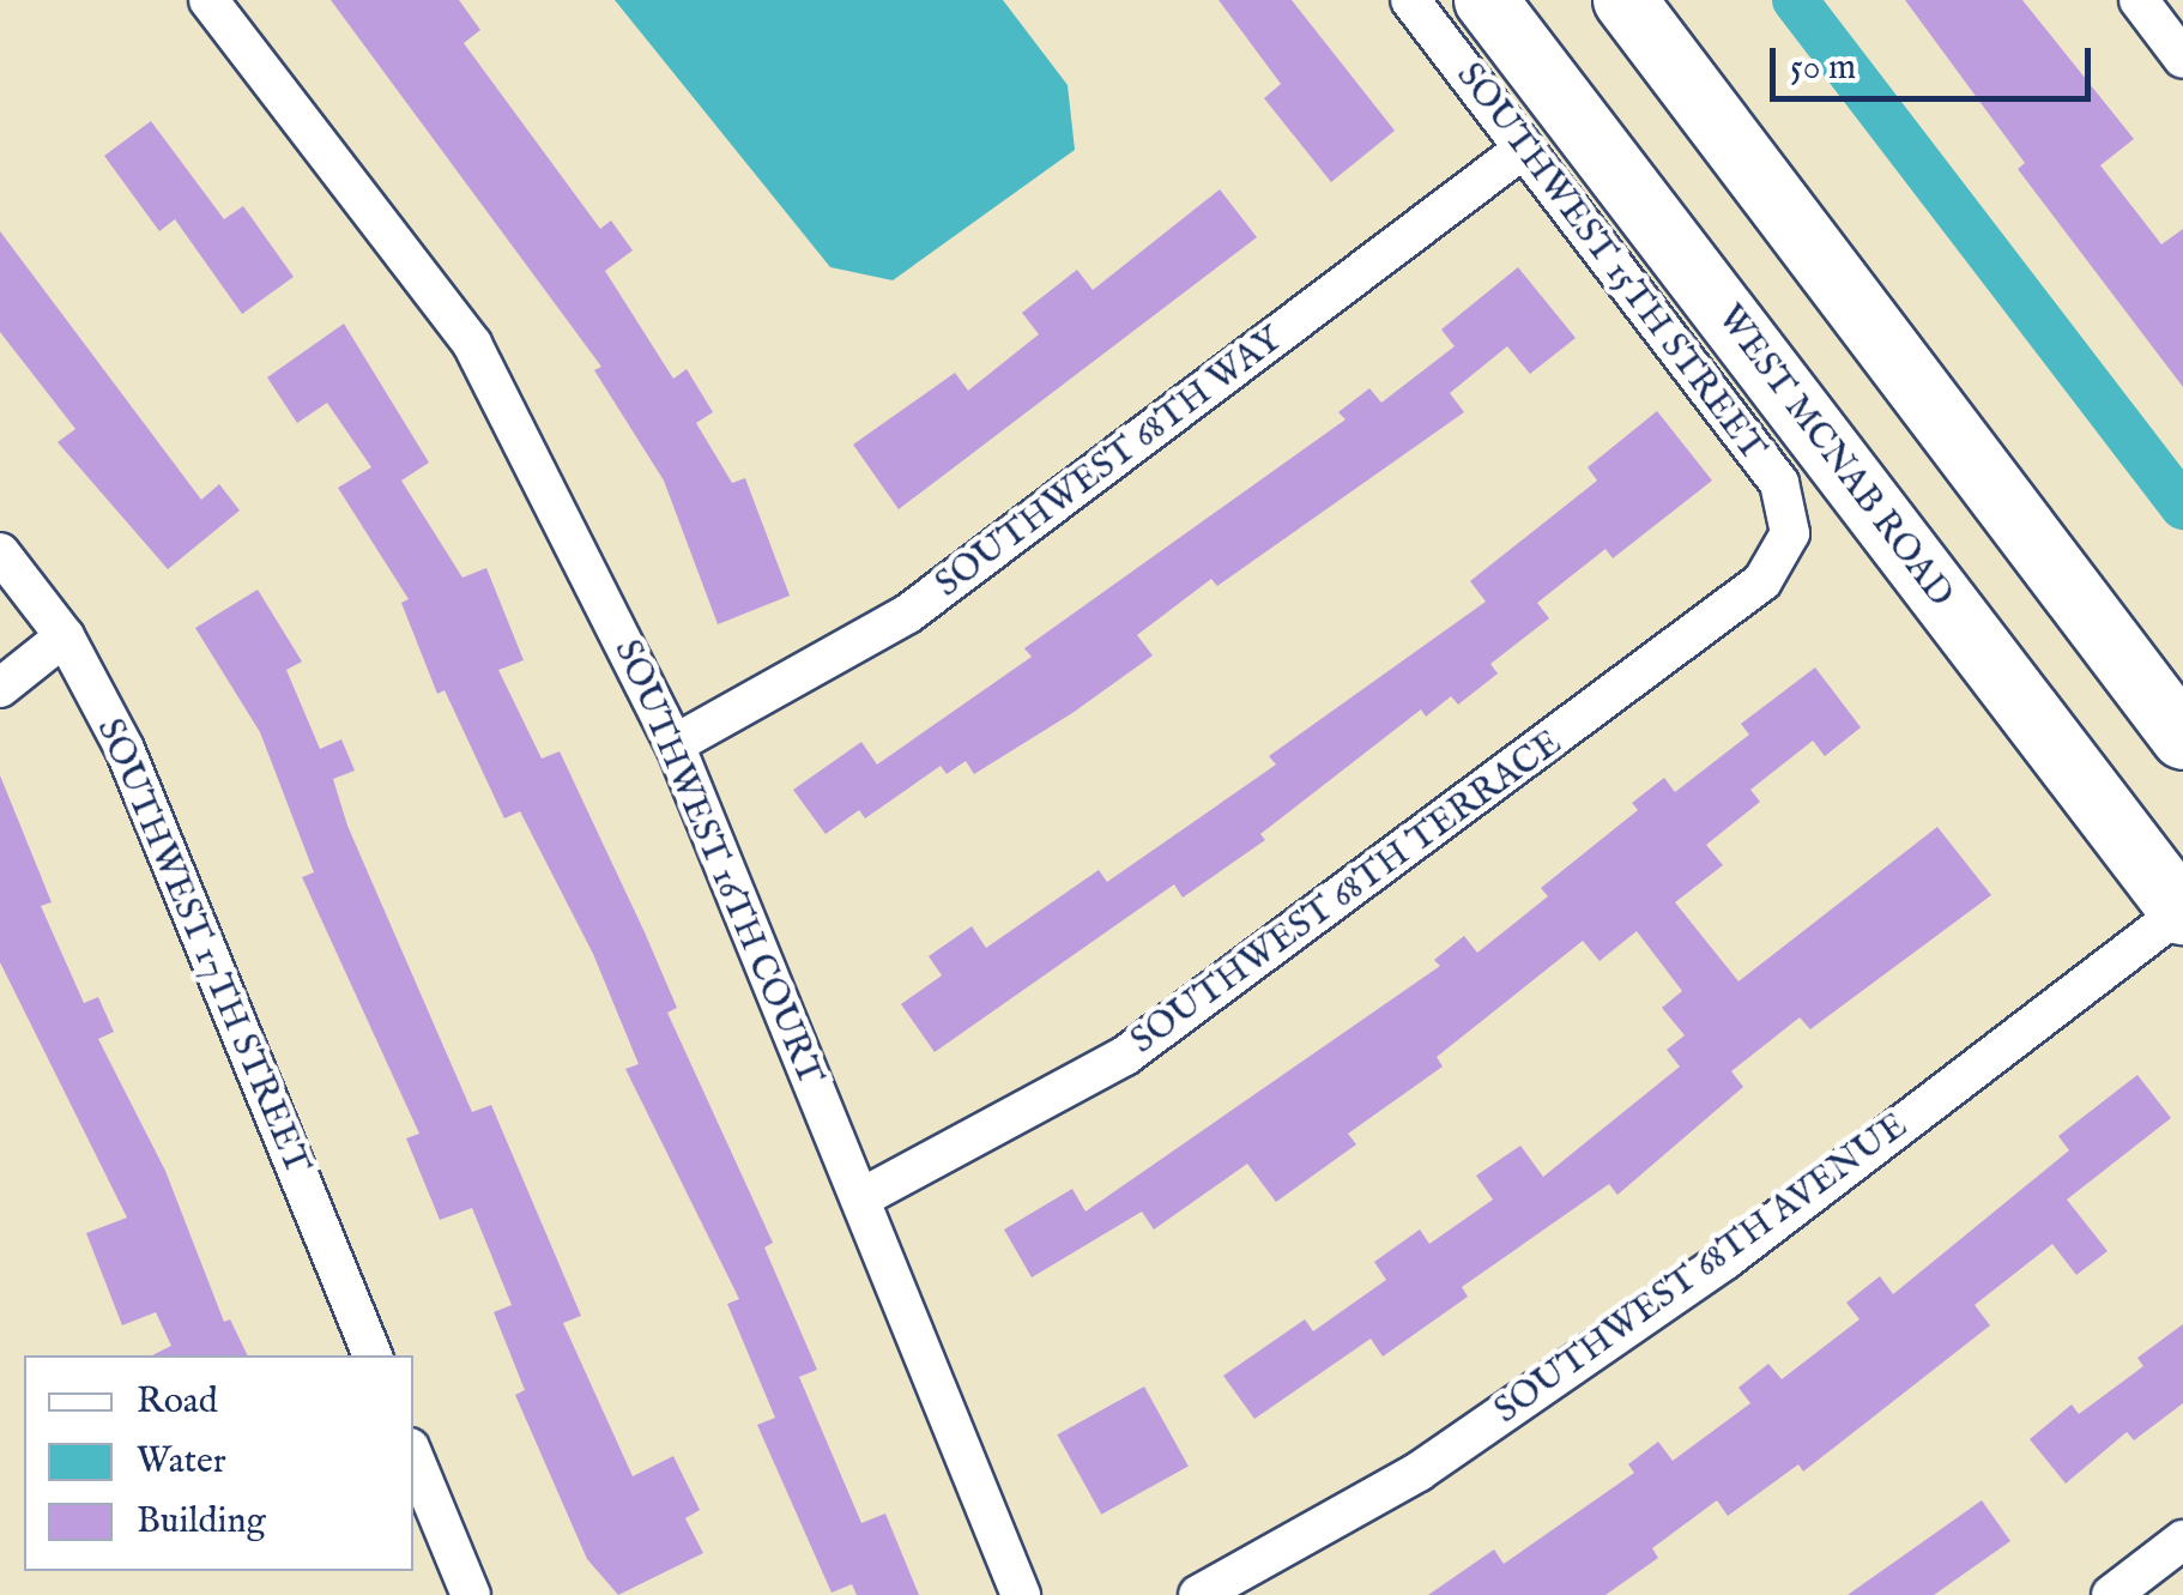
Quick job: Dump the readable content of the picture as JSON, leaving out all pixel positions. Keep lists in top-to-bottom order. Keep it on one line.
{"streets":{"main road":["WEST MCNAB ROAD"],"street":["SOUTHWEST 15TH STREET","SOUTHWEST 68TH WAY","SOUTHWEST 16TH COURT","SOUTHWEST 68TH TERRACE","SOUTHWEST 17TH STREET","SOUTHWEST 68TH AVENUE"]},"crossings":[["SOUTHWEST 15TH STREET","SOUTHWEST 68TH WAY"],["SOUTHWEST 15TH STREET","SOUTHWEST 68TH TERRACE"],["WEST MCNAB ROAD","SOUTHWEST 68TH AVENUE"],["SOUTHWEST 68TH WAY","SOUTHWEST 16TH COURT"],["SOUTHWEST 16TH COURT","SOUTHWEST 68TH TERRACE"]],"legend":["Road","Water","Building"],"scale_bar":"50 m"}
